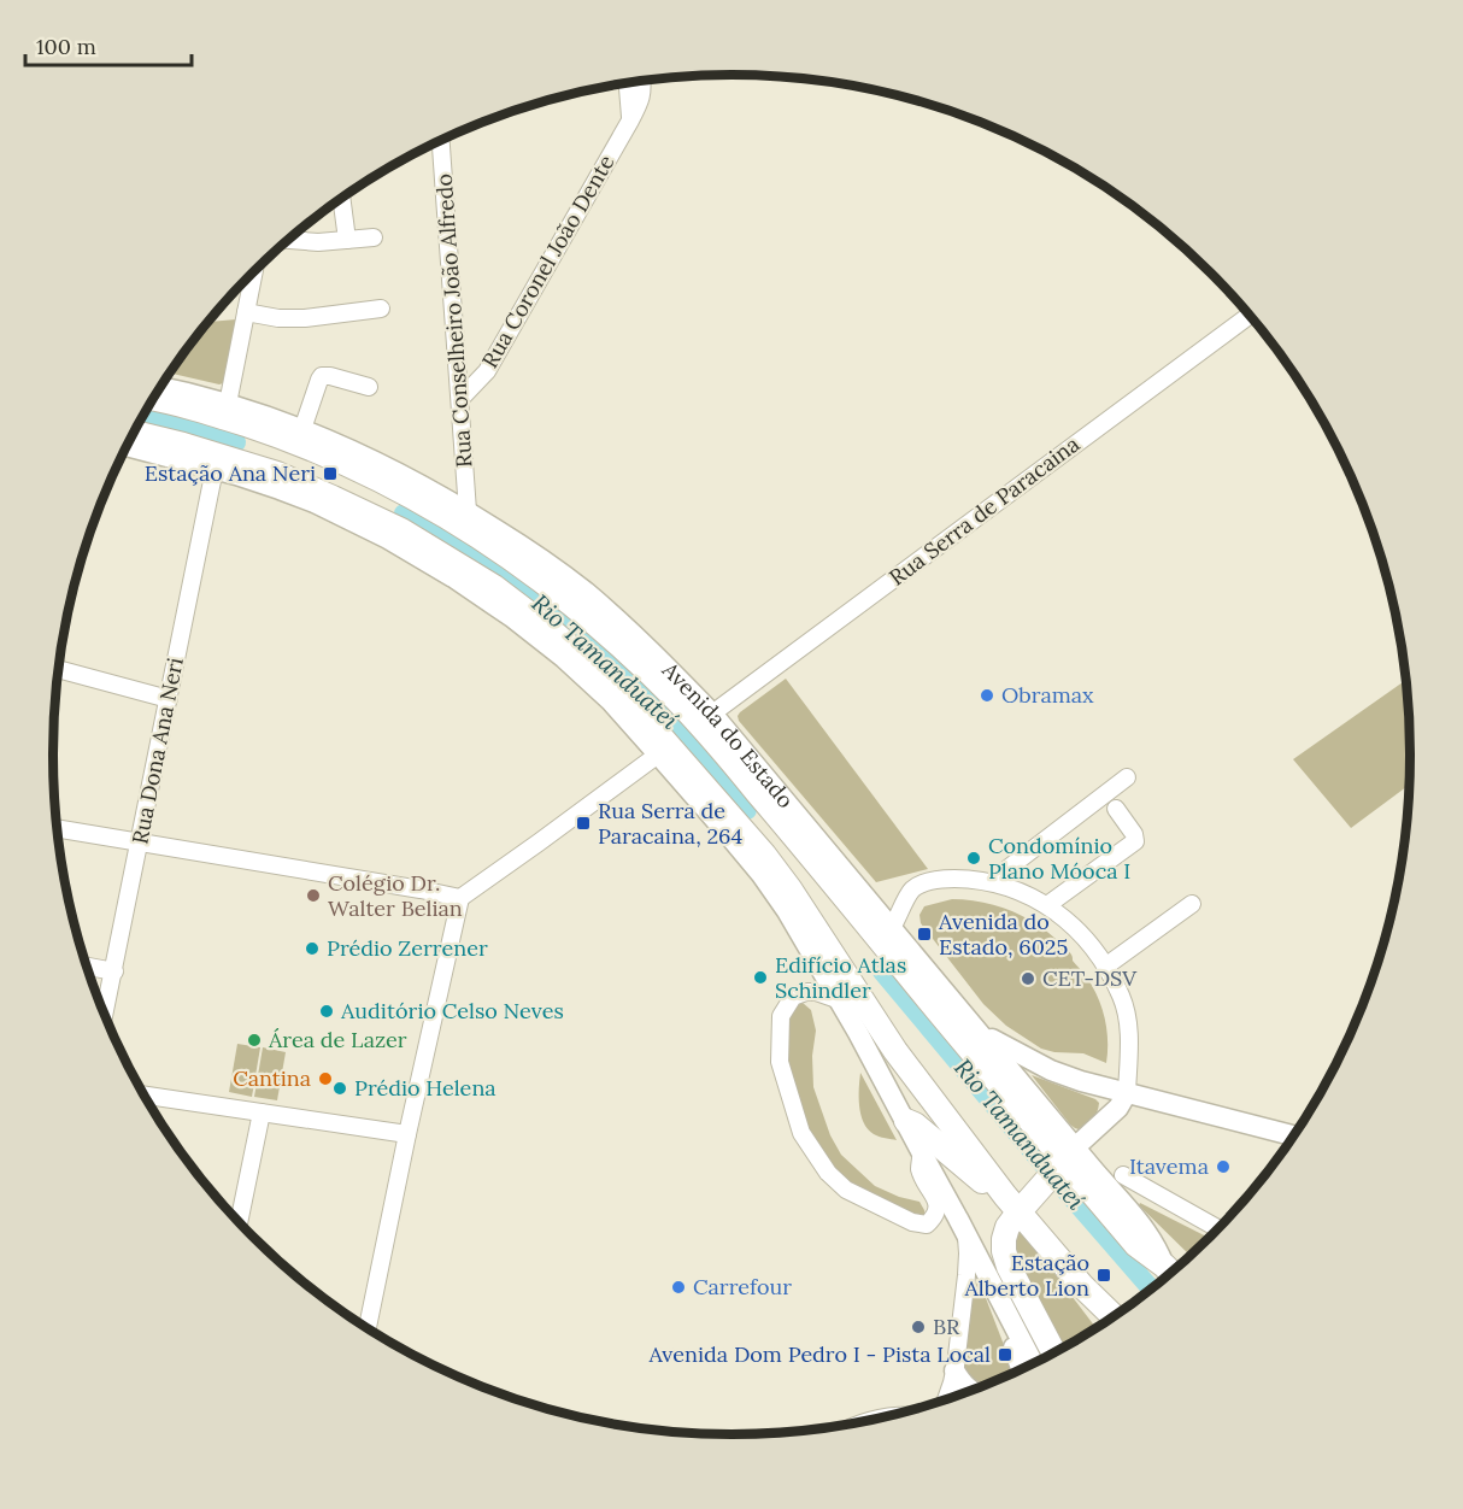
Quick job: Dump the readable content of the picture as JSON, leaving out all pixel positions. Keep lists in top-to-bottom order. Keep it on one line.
{"streets":{"highway":["Avenida do Estado"],"street":["Rua Coronel João Dente","Rua Conselheiro João Alfredo","Rua Serra de Paracaina","Rua Dona Ana Neri"]},"crossings":[["Rua Coronel João Dente","Rua Conselheiro João Alfredo"],["Rua Conselheiro João Alfredo","Avenida do Estado"],["Rua Serra de Paracaina","Avenida do Estado"]],"water":["Rio Tamanduateí"],"places":{"transit":["Estação Ana Neri","Rua Serra de Paracaina, 264","Avenida do Estado, 6025","Estação Alberto Lion","Avenida Dom Pedro I - Pista Local"],"other":["Obramax","Condomínio Plano Móoca I","Colégio Dr. Walter Belian","Prédio Zerrener","Edifício Atlas Schindler","CET-DSV","Auditório Celso Neves","Área de Lazer","Cantina","Prédio Helena","Itavema","Carrefour","BR"]},"scale_bar":"100 m"}
